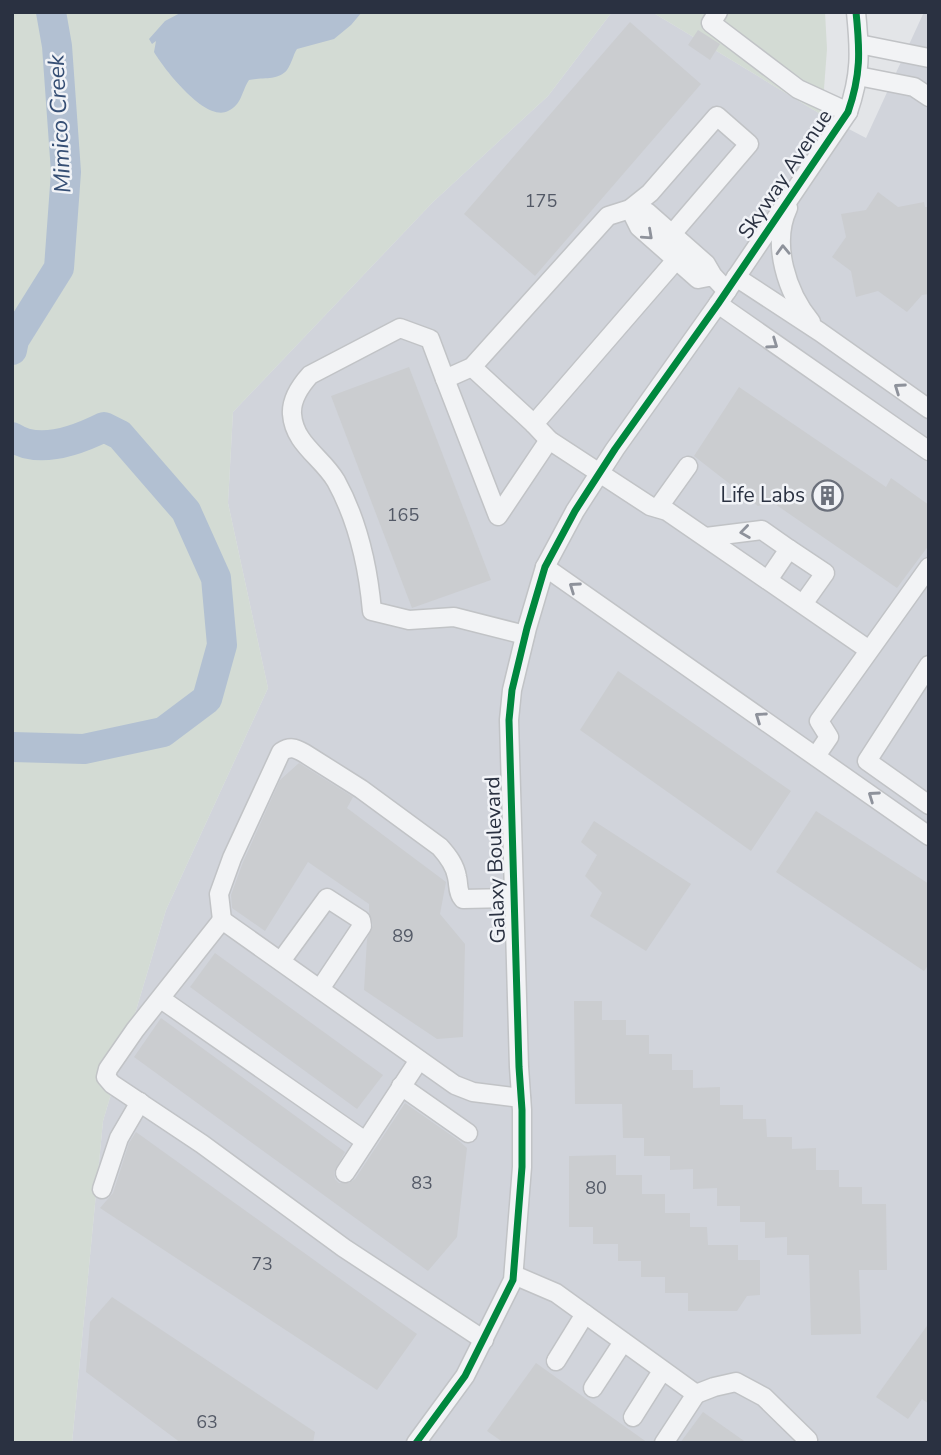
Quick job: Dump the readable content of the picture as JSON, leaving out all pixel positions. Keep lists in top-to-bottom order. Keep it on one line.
{"streets":{"street":["Skyway Avenue","Galaxy Boulevard"]},"crossings":[["Skyway Avenue","Galaxy Boulevard"]],"water":["Mimico Creek"],"places":{"building":["Life Labs"]},"house_numbers":["175","165","89","83","80","73","63"]}
